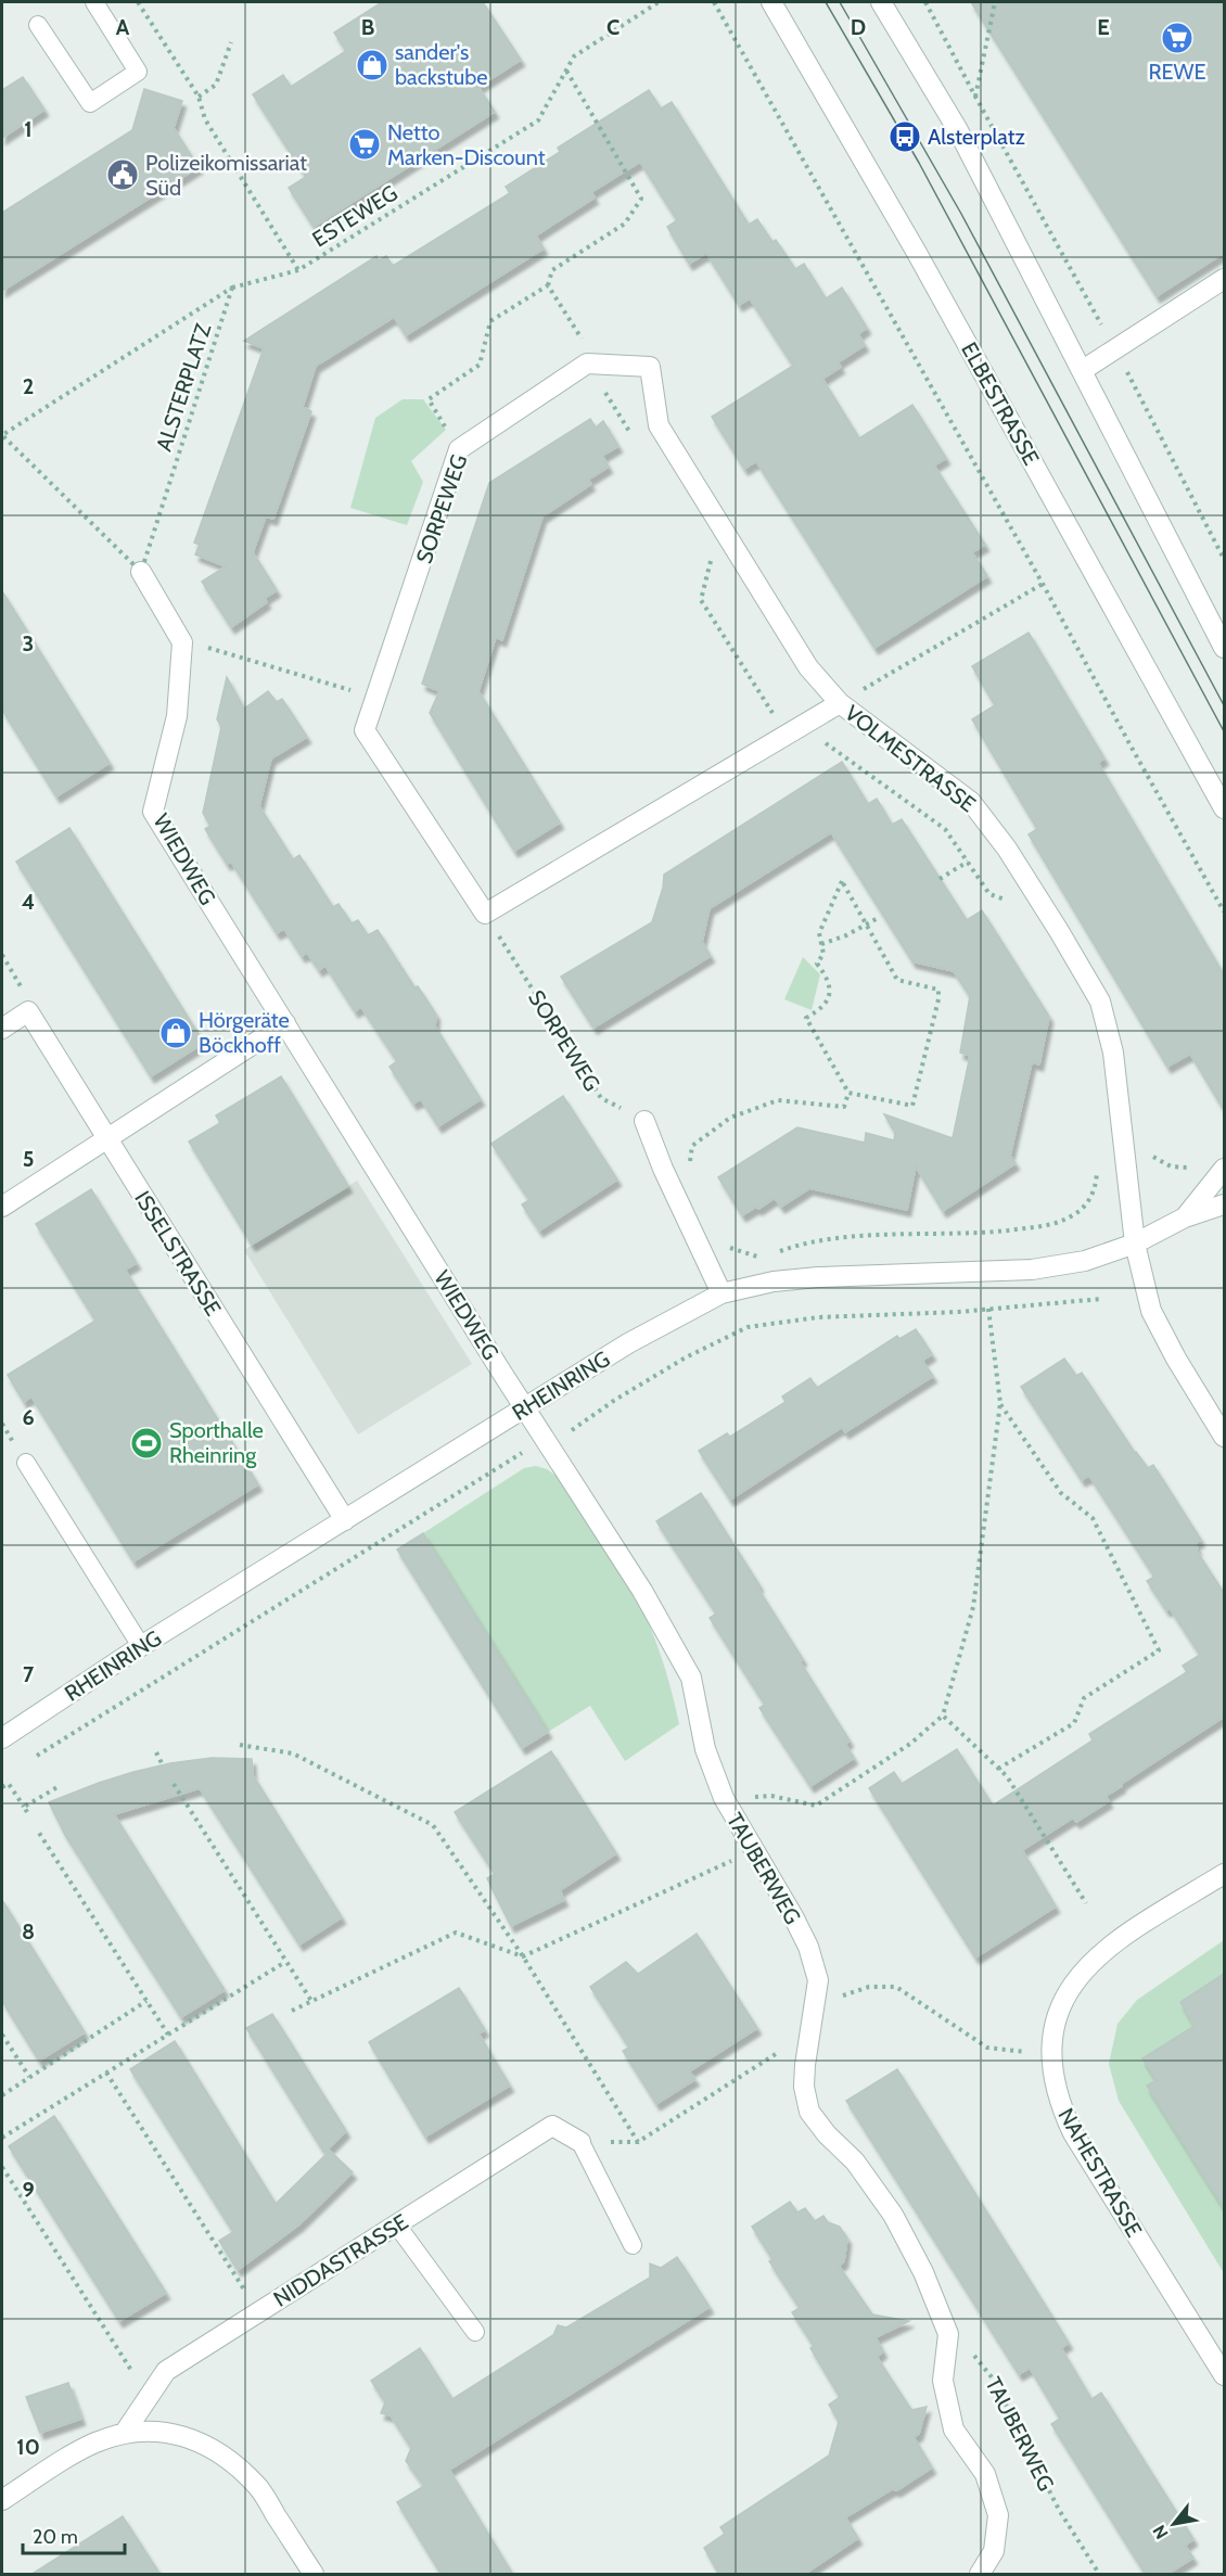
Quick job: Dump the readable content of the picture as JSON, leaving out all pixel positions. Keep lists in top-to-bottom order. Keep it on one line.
{"streets":{"street":["ELBESTRASSE","SORPEWEG","VOLMESTRASSE","WIEDWEG","ISSELSTRASSE","RHEINRING","TAUBERWEG","NAHESTRASSE","NIDDASTRASSE"],"path":["ESTEWEG","ALSTERPLATZ"]},"crossings":[["ESTEWEG","ALSTERPLATZ"],["SORPEWEG","VOLMESTRASSE"],["VOLMESTRASSE","RHEINRING"],["WIEDWEG","RHEINRING"],["WIEDWEG","TAUBERWEG"],["ISSELSTRASSE","RHEINRING"],["RHEINRING","TAUBERWEG"]],"places":{"supermarket":["REWE","Netto Marken-Discount"],"shop":["sander's backstube","Hörgeräte Böckhoff"],"bus stop":["Alsterplatz"],"public building":["Polizeikomissariat Süd"],"sports":["Sporthalle Rheinring"]},"scale_bar":"20 m","north":"bottom left","grid":{"columns":["A","B","C","D","E"],"rows":["1","2","3","4","5","6","7","8","9","10"]}}
